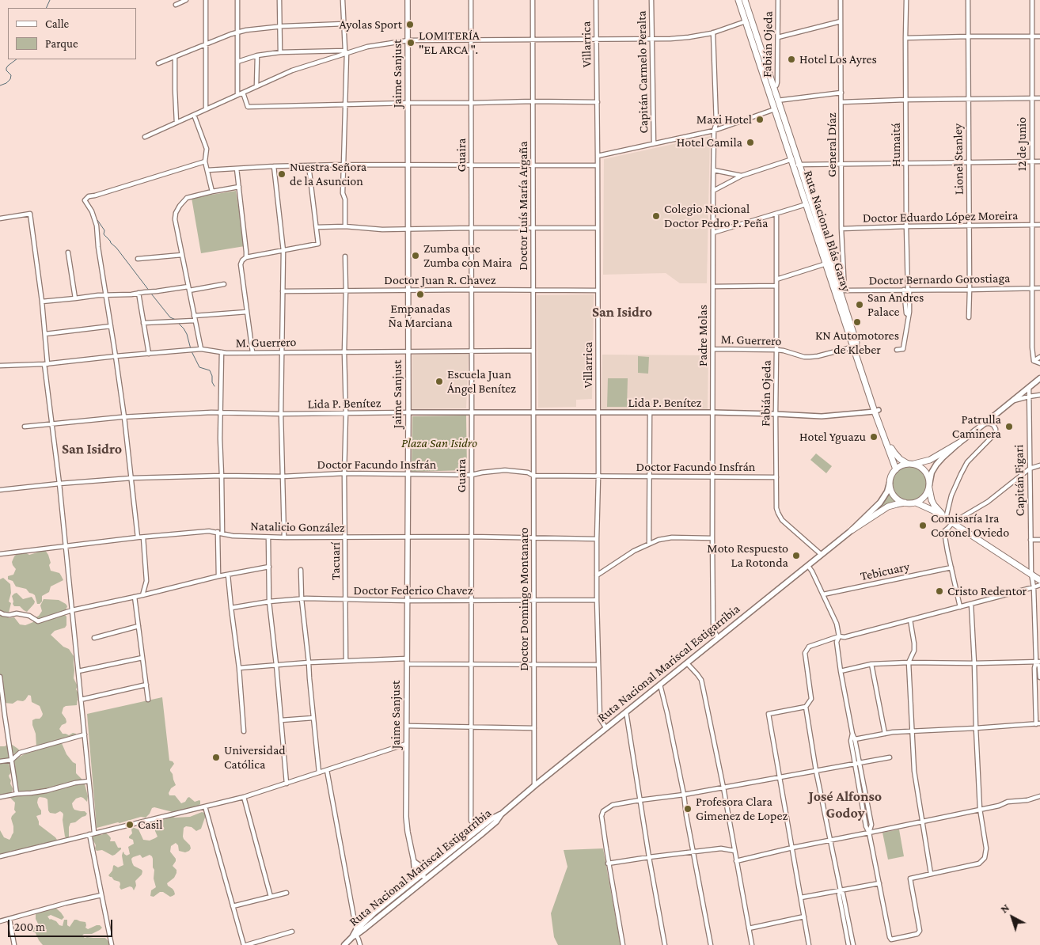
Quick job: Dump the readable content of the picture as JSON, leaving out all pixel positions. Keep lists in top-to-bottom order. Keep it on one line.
{"streets":{"highway":["Ruta Nacional Blás Garay"],"main road":["Jaime Sanjust","Ruta Nacional Mariscal Estigarribia"],"street":["Villarrica","Fabián Ojeda","Capitán Carmelo Peralta","12 de Junio","General Díaz","Humaitá","Guaira","Lionel Stanley","Doctor Luís María Argaña","Doctor Eduardo López Moreira","Doctor Bernardo Gorostiaga","Doctor Juan R. Chavez","Padre Molas","M. Guerrero","Lida P. Benítez","Doctor Facundo Insfrán","Capitán Figari","Natalicio González","Tacuarí","Tebicuary","Doctor Federico Chavez","Doctor Domingo Montanaro"]},"crossings":[["Villarrica","Doctor Juan R. Chavez"],["Villarrica","Lida P. Benítez"],["Villarrica","Doctor Facundo Insfrán"],["Villarrica","Natalicio González"],["Villarrica","Doctor Federico Chavez"],["Villarrica","Ruta Nacional Mariscal Estigarribia"],["Fabián Ojeda","Ruta Nacional Blás Garay"],["Fabián Ojeda","M. Guerrero"],["Fabián Ojeda","Lida P. Benítez"],["Fabián Ojeda","Doctor Facundo Insfrán"],["Fabián Ojeda","Ruta Nacional Mariscal Estigarribia"],["Jaime Sanjust","Doctor Juan R. Chavez"],["Jaime Sanjust","M. Guerrero"],["Jaime Sanjust","Lida P. Benítez"],["Jaime Sanjust","Doctor Facundo Insfrán"],["Jaime Sanjust","Natalicio González"],["Jaime Sanjust","Doctor Federico Chavez"],["Jaime Sanjust","Ruta Nacional Mariscal Estigarribia"],["12 de Junio","Doctor Eduardo López Moreira"],["12 de Junio","Doctor Bernardo Gorostiaga"],["General Díaz","Doctor Eduardo López Moreira"],["General Díaz","Ruta Nacional Blás Garay"],["General Díaz","Doctor Bernardo Gorostiaga"],["Humaitá","Doctor Eduardo López Moreira"],["Humaitá","Doctor Bernardo Gorostiaga"],["Guaira","Doctor Juan R. Chavez"],["Guaira","M. Guerrero"],["Guaira","Lida P. Benítez"],["Guaira","Doctor Facundo Insfrán"],["Guaira","Natalicio González"],["Guaira","Doctor Federico Chavez"],["Guaira","Ruta Nacional Mariscal Estigarribia"],["Lionel Stanley","Doctor Eduardo López Moreira"],["Lionel Stanley","Doctor Bernardo Gorostiaga"],["Doctor Luís María Argaña","Doctor Juan R. Chavez"],["Doctor Luís María Argaña","M. Guerrero"],["Doctor Luís María Argaña","Lida P. Benítez"],["Doctor Luís María Argaña","Doctor Domingo Montanaro"],["Ruta Nacional Blás Garay","Doctor Bernardo Gorostiaga"],["Ruta Nacional Blás Garay","M. Guerrero"],["Ruta Nacional Blás Garay","Lida P. Benítez"],["Ruta Nacional Blás Garay","Ruta Nacional Mariscal Estigarribia"],["Doctor Juan R. Chavez","Tacuarí"],["Padre Molas","M. Guerrero"],["Padre Molas","Lida P. Benítez"],["Padre Molas","Doctor Facundo Insfrán"],["Padre Molas","Ruta Nacional Mariscal Estigarribia"],["M. Guerrero","Tacuarí"],["Lida P. Benítez","Tacuarí"],["Lida P. Benítez","Doctor Domingo Montanaro"],["Doctor Facundo Insfrán","Tacuarí"],["Doctor Facundo Insfrán","Doctor Domingo Montanaro"],["Natalicio González","Tacuarí"],["Natalicio González","Doctor Domingo Montanaro"],["Tacuarí","Doctor Federico Chavez"],["Doctor Federico Chavez","Doctor Domingo Montanaro"],["Doctor Domingo Montanaro","Ruta Nacional Mariscal Estigarribia"]],"districts":["San Isidro","San Isidro","José Alfonso Godoy"],"parks":["Plaza San Isidro"],"places":["Ayolas Sport","LOMITERÍA \"EL ARCA \".","Hotel Los Ayres","Maxi Hotel","Hotel Camila","Nuestra Señora de la Asuncion","Colegio Nacional Doctor Pedro P. Peña","Zumba que Zumba con Maira","Empanadas Ña Marciana","San Andres Palace","KN Automotores de Kleber","Escuela Juan Ángel Benítez","Patrulla Caminera","Hotel Yguazu","Comisaría 1ra Coronel Oviedo","Moto Respuesto La Rotonda","Cristo Redentor","Universidad Católica","Profesora Clara Gimenez de Lopez","Casil"],"legend":["Calle","Parque"],"scale_bar":"200 m","north":"top left"}
